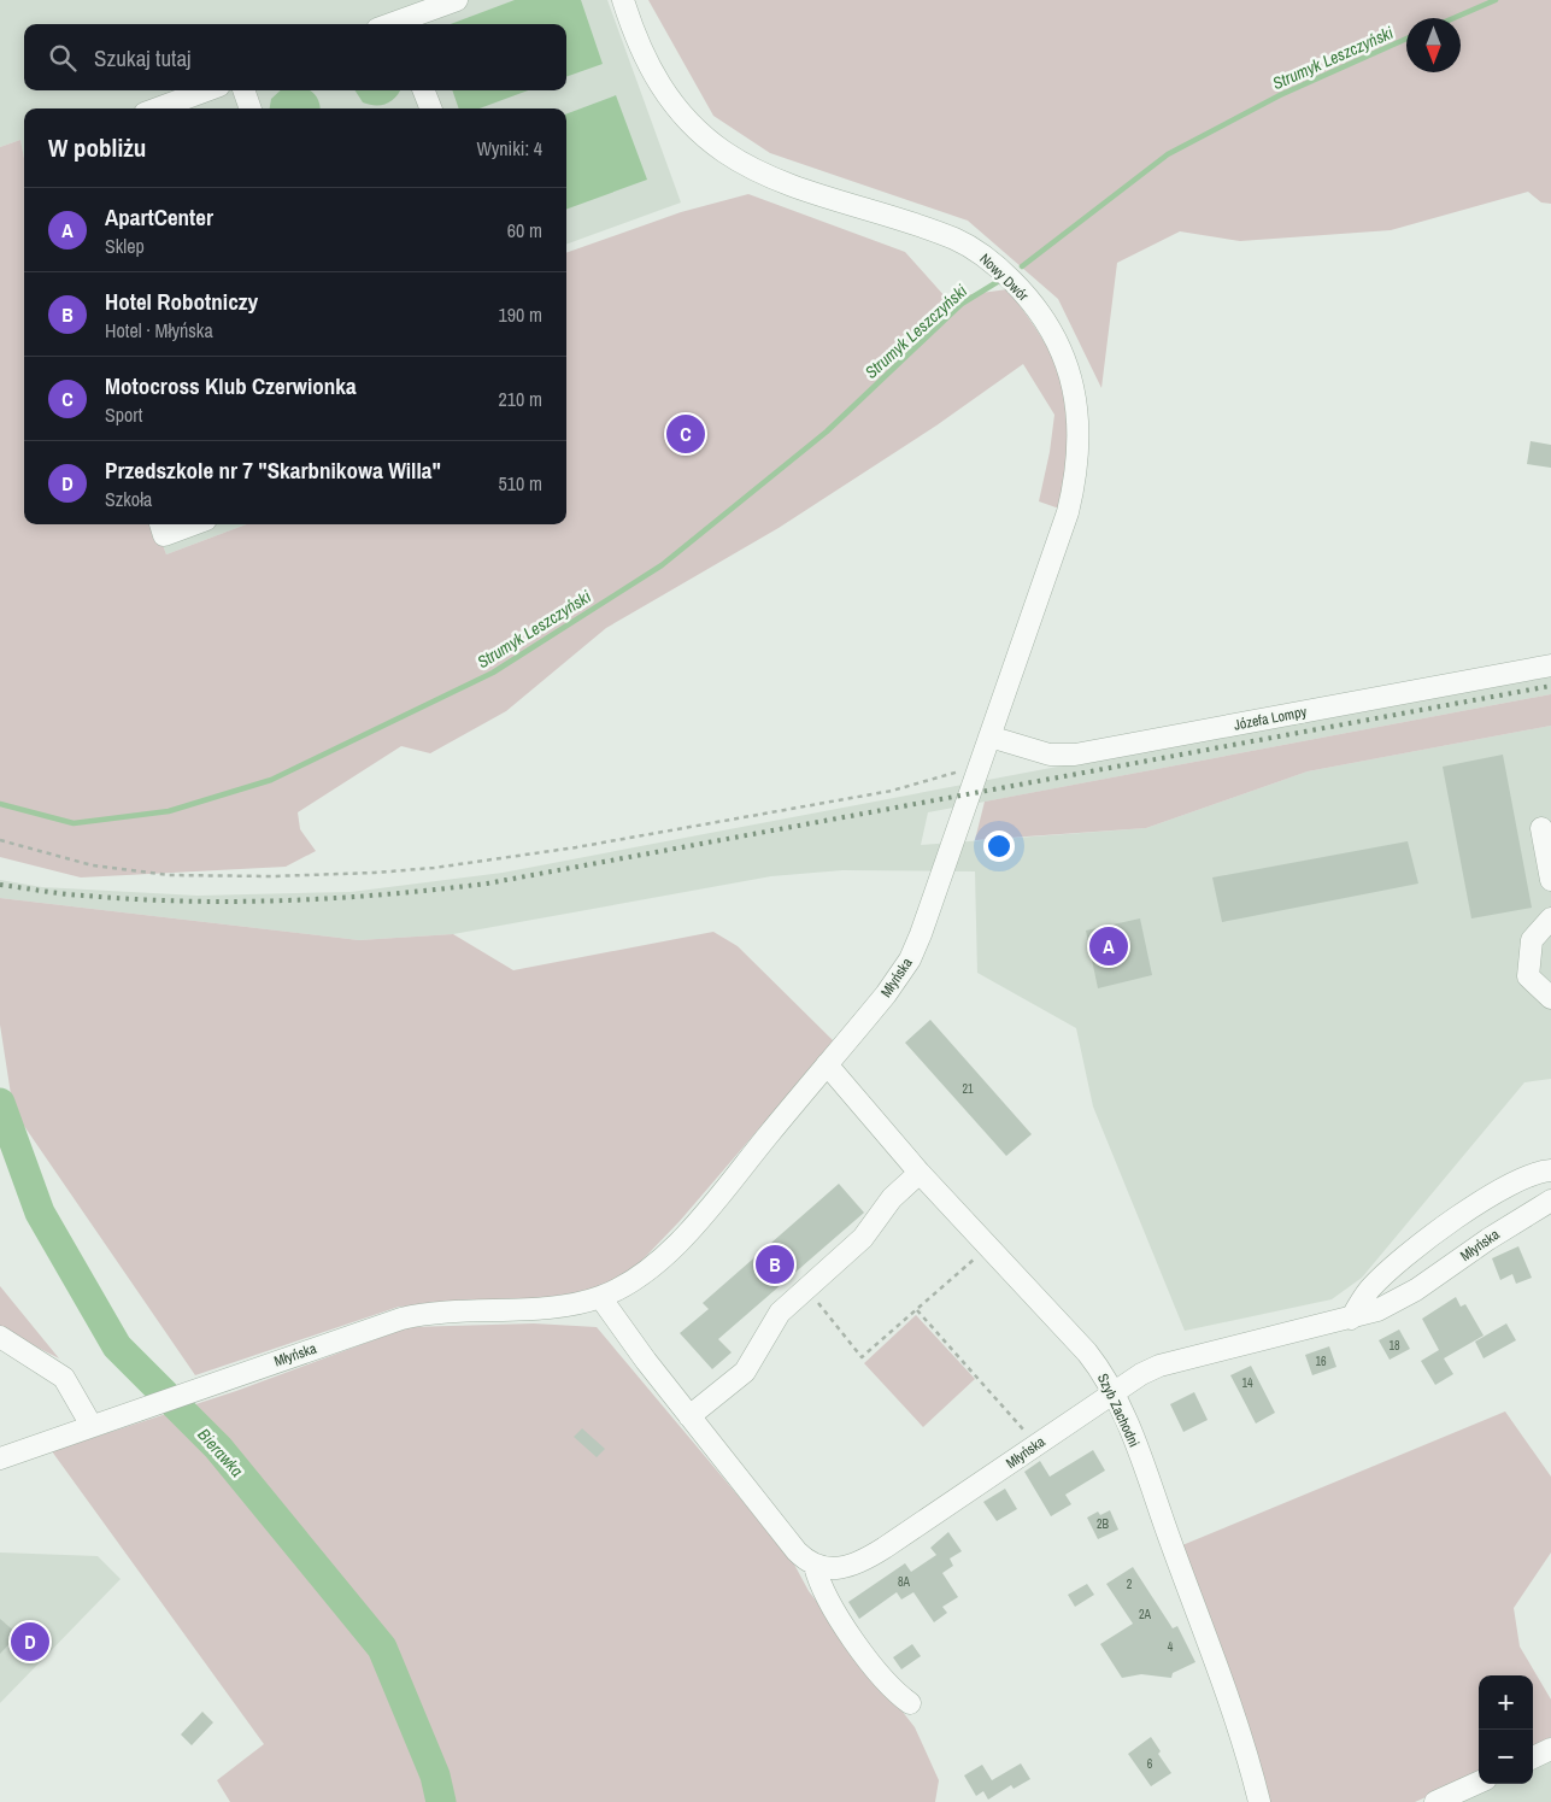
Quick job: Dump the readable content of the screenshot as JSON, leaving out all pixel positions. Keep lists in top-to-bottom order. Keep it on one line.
{"streets":{"street":["Nowy Dwór","Józefa Lompy","Młyńska","Szyb Zachodni"]},"crossings":[["Nowy Dwór","Józefa Lompy"],["Nowy Dwór","Młyńska"],["Józefa Lompy","Młyńska"],["Młyńska","Szyb Zachodni"]],"water":["Strumyk Leszczyński","Bierawka"],"house_numbers":["21","18","16","14","2B","8A","2","2A","4","6"],"north":"bottom","page":{"search":"Szukaj tutaj","heading":["W pobliżu","Wyniki: 4"],"list":[{"mark":"A","name":"ApartCenter","note":"Sklep","value":"60 m"},{"mark":"B","name":"Hotel Robotniczy","note":"Hotel · Młyńska","value":"190 m"},{"mark":"C","name":"Motocross Klub Czerwionka","note":"Sport","value":"210 m"},{"mark":"D","name":"Przedszkole nr 7 \"Skarbnikowa Willa\"","note":"Szkoła","value":"510 m"}],"pins":["C","A","B","D"],"map_buttons":["+","−"]}}
